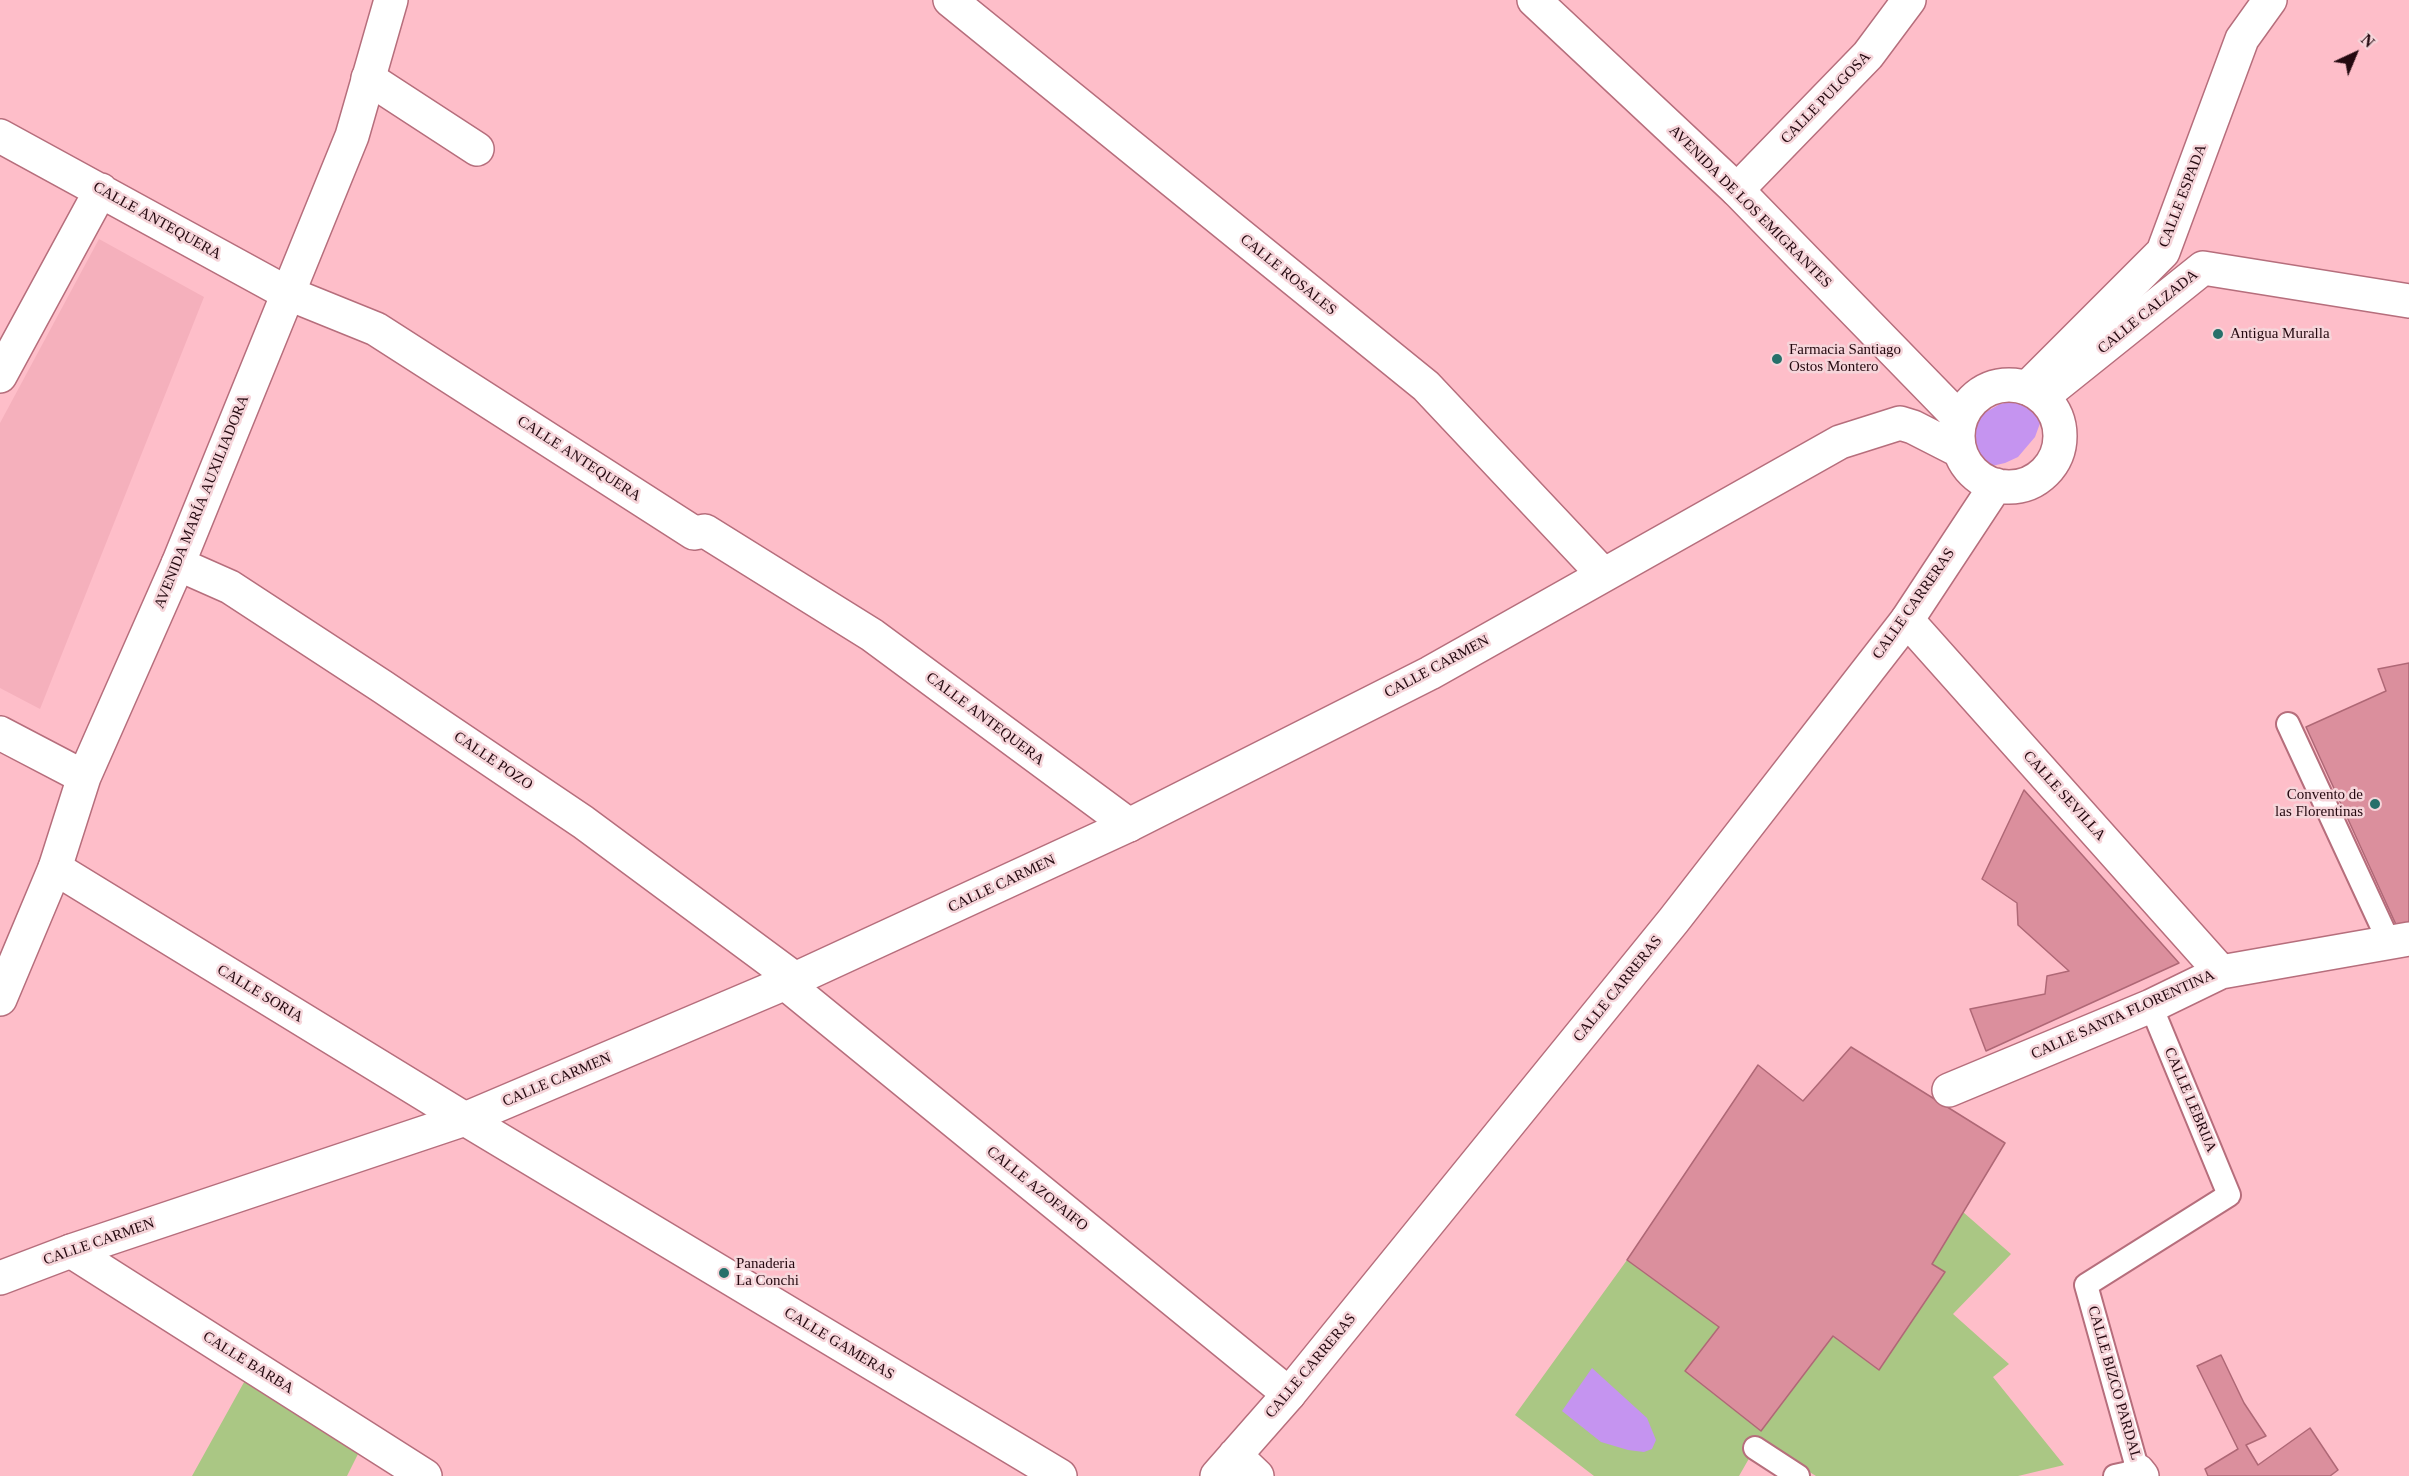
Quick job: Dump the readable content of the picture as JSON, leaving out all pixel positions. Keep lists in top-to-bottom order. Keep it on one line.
{"streets":{"street":["CALLE PULGOSA","CALLE ESPADA","AVENIDA DE LOS EMIGRANTES","CALLE ANTEQUERA","CALLE ROSALES","CALLE CALZADA","AVENIDA MARÍA AUXILIADORA","CALLE CARRERAS","CALLE CARMEN","CALLE POZO","CALLE SEVILLA","CALLE SORIA","CALLE SANTA FLORENTINA","CALLE AZOFAIFO","CALLE GAMERAS","CALLE BARBA"],"lane":["CALLE LEBRIJA","CALLE BIZCO PARDAL"]},"crossings":[["CALLE PULGOSA","AVENIDA DE LOS EMIGRANTES"],["CALLE ESPADA","AVENIDA DE LOS EMIGRANTES"],["CALLE ESPADA","CALLE CALZADA"],["CALLE ESPADA","CALLE CARRERAS"],["CALLE ESPADA","CALLE CARMEN"],["AVENIDA DE LOS EMIGRANTES","CALLE CALZADA"],["AVENIDA DE LOS EMIGRANTES","CALLE CARRERAS"],["AVENIDA DE LOS EMIGRANTES","CALLE CARMEN"],["CALLE ANTEQUERA","AVENIDA MARÍA AUXILIADORA"],["CALLE ANTEQUERA","CALLE CARMEN"],["CALLE ROSALES","CALLE CARMEN"],["CALLE CALZADA","CALLE CARRERAS"],["CALLE CALZADA","CALLE CARMEN"],["AVENIDA MARÍA AUXILIADORA","CALLE POZO"],["AVENIDA MARÍA AUXILIADORA","CALLE SORIA"],["CALLE CARRERAS","CALLE CARMEN"],["CALLE CARRERAS","CALLE SEVILLA"],["CALLE CARRERAS","CALLE AZOFAIFO"],["CALLE CARMEN","CALLE POZO"],["CALLE CARMEN","CALLE SORIA"],["CALLE CARMEN","CALLE AZOFAIFO"],["CALLE CARMEN","CALLE GAMERAS"],["CALLE CARMEN","CALLE BARBA"],["CALLE POZO","CALLE AZOFAIFO"],["CALLE SEVILLA","CALLE SANTA FLORENTINA"],["CALLE SORIA","CALLE GAMERAS"],["CALLE SANTA FLORENTINA","CALLE LEBRIJA"],["CALLE LEBRIJA","CALLE BIZCO PARDAL"]],"places":["Antigua Muralla","Farmacia Santiago Ostos Montero","Convento de las Florentinas","Panaderia La Conchi"],"north":"top right"}
